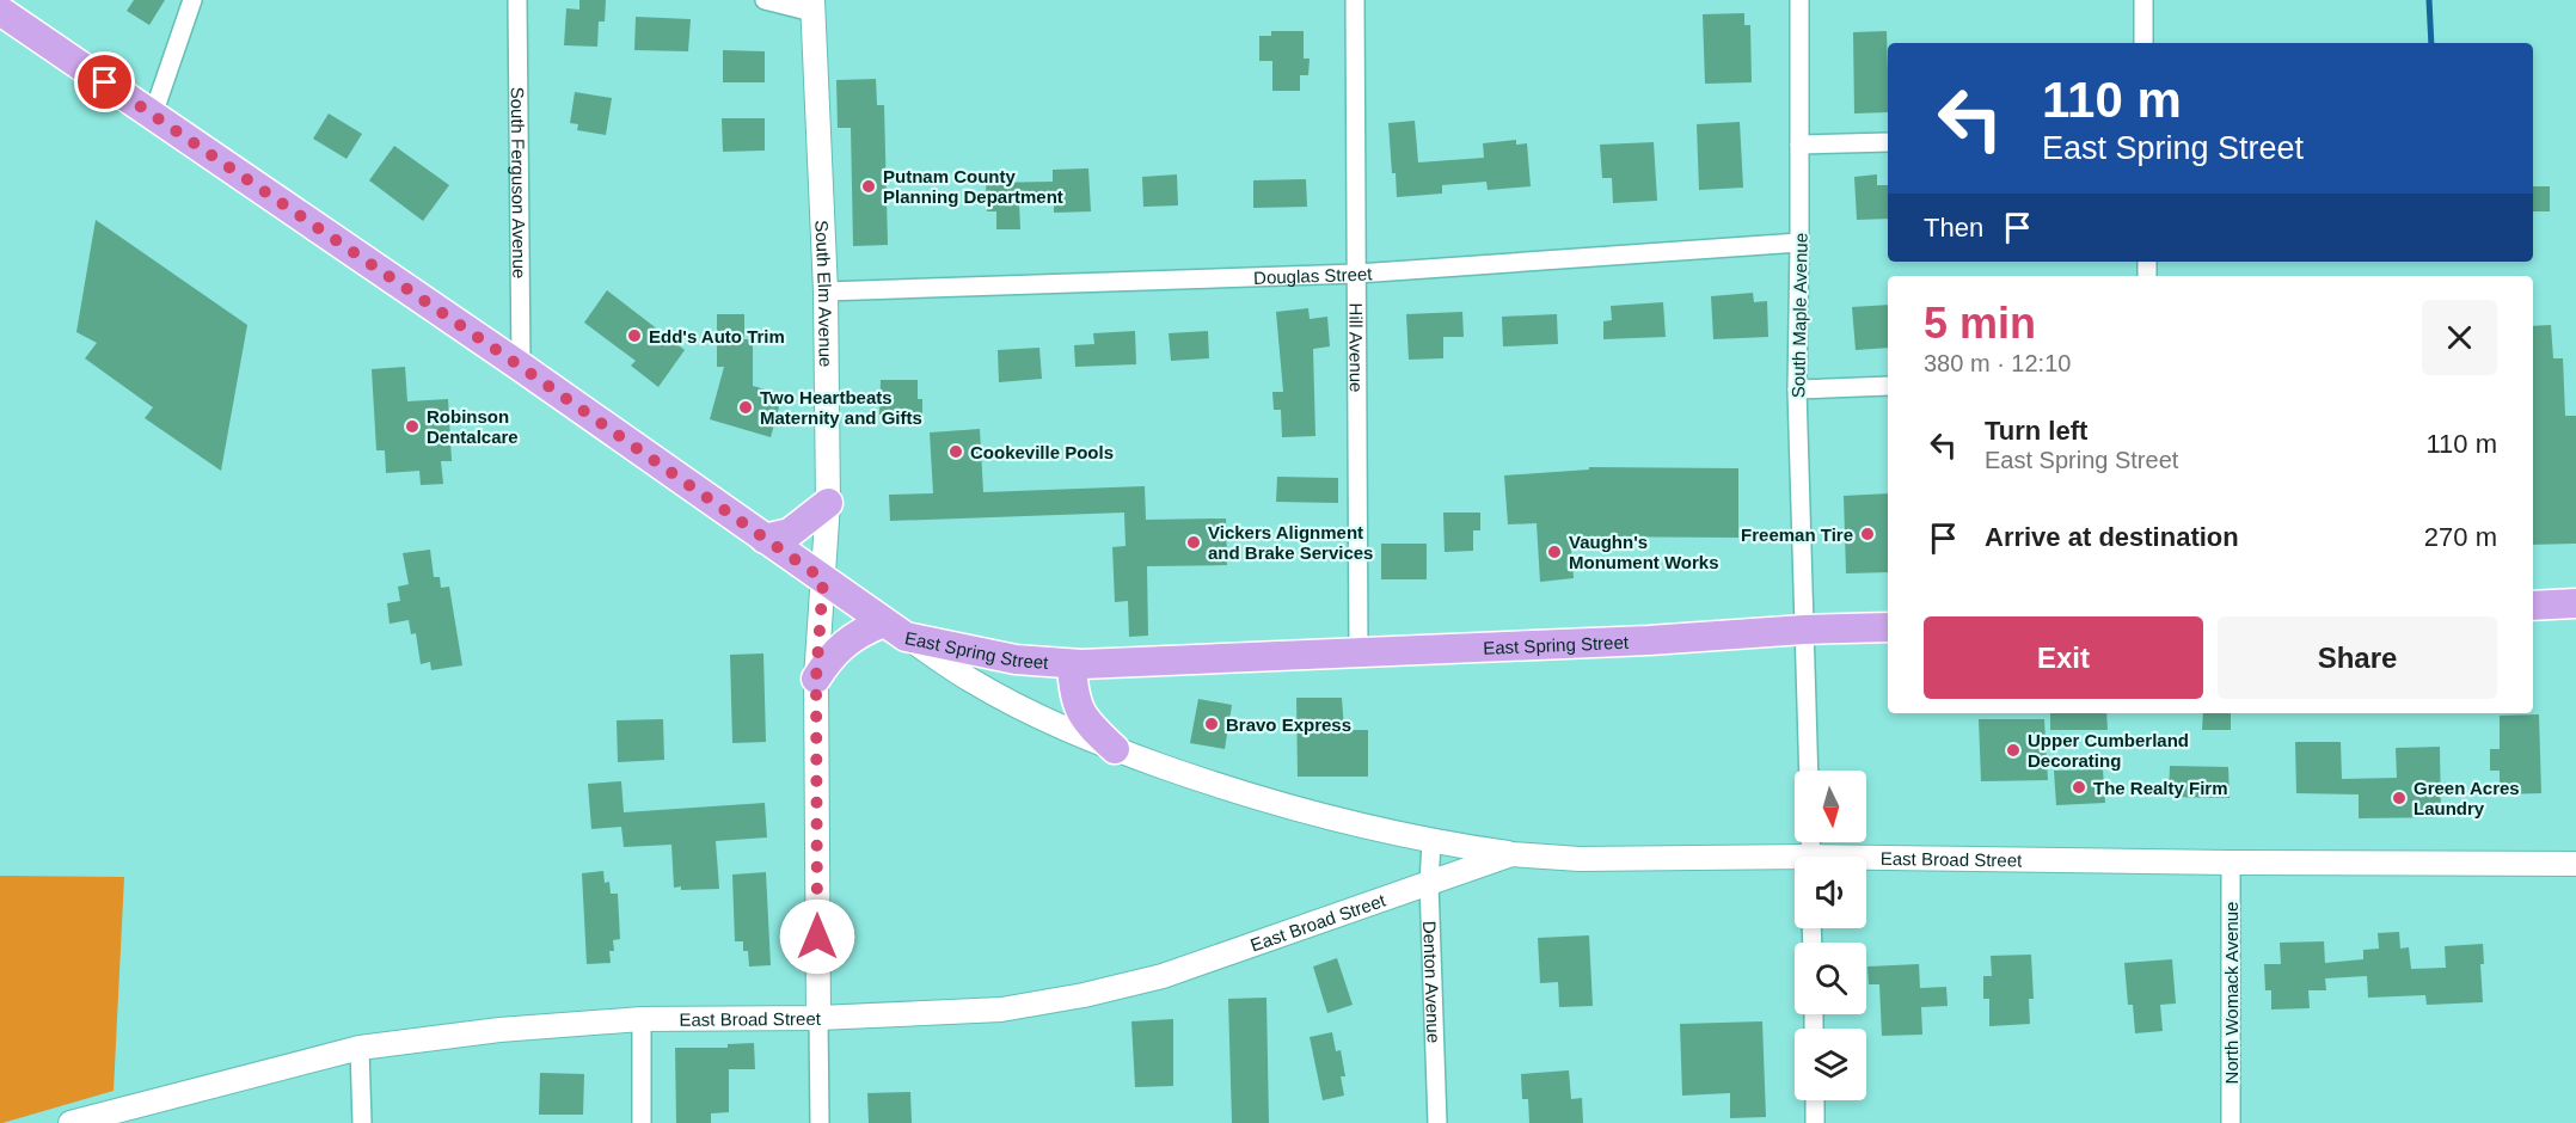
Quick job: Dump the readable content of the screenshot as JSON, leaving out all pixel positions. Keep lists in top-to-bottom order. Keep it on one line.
{"streets":{"main road":["East Spring Street"],"street":["South Ferguson Avenue","Douglas Street","South Elm Avenue","South Maple Avenue","Hill Avenue","East Broad Street","Denton Avenue","North Womack Avenue"]},"crossings":[["South Ferguson Avenue","East Spring Street"],["Douglas Street","South Elm Avenue"],["Douglas Street","South Maple Avenue"],["Douglas Street","Hill Avenue"],["South Elm Avenue","East Spring Street"],["South Elm Avenue","East Broad Street"],["South Maple Avenue","East Spring Street"],["Hill Avenue","East Spring Street"],["East Broad Street","Denton Avenue"],["East Broad Street","North Womack Avenue"]],"places":["Putnam County Planning Department","Edd's Auto Trim","Two Heartbeats Maternity and Gifts","Robinson Dentalcare","Cookeville Pools","Freeman Tire","Vickers Alignment and Brake Services","Vaughn's Monument Works","Bravo Express","Upper Cumberland Decorating","The Realty Firm","Green Acres Laundry"],"north":"bottom","page":{"turn":["110 m","East Spring Street"],"then":"Then","heading":["5 min","380 m · 12:10"],"list":[{"name":"Turn left","note":"East Spring Street","value":"110 m"},{"name":"Arrive at destination","value":"270 m"}],"buttons":["Exit","Share"]}}
